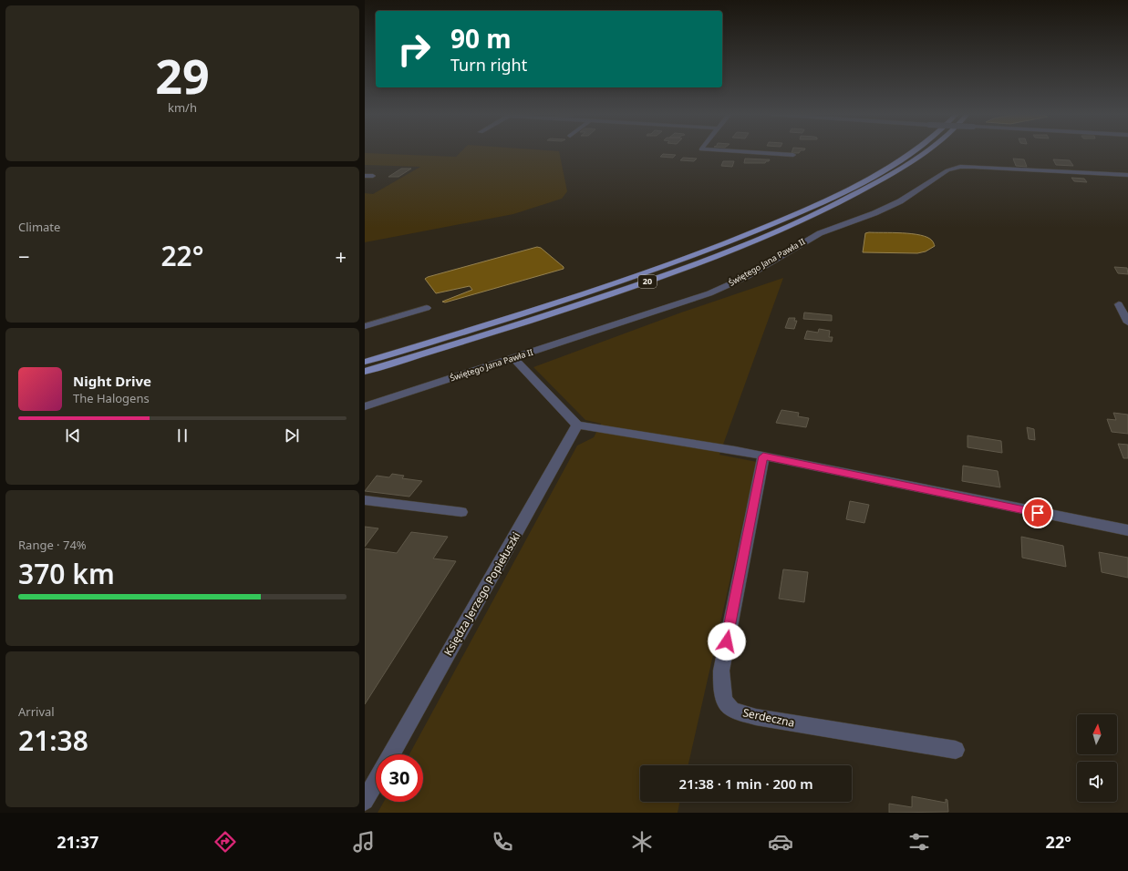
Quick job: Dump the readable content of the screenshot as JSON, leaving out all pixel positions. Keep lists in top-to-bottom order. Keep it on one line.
{"streets":{"main road":["20"],"street":["Świętego Jana Pawła II","Księdza Jerzego Popiełuszki","Serdeczna"]},"north":"top","page":{"tile":[["29","km/h"],"Climate",["Range · 74%","370 km"],["Arrival","21:38"]],"turn":["90 m","Turn right"],"heat":["−","22°","+"],"song":["Night Drive","The Halogens"],"limit":"30","trip":"21:38 · 1 min · 200 m","tabs":["21:37","22°"]}}
